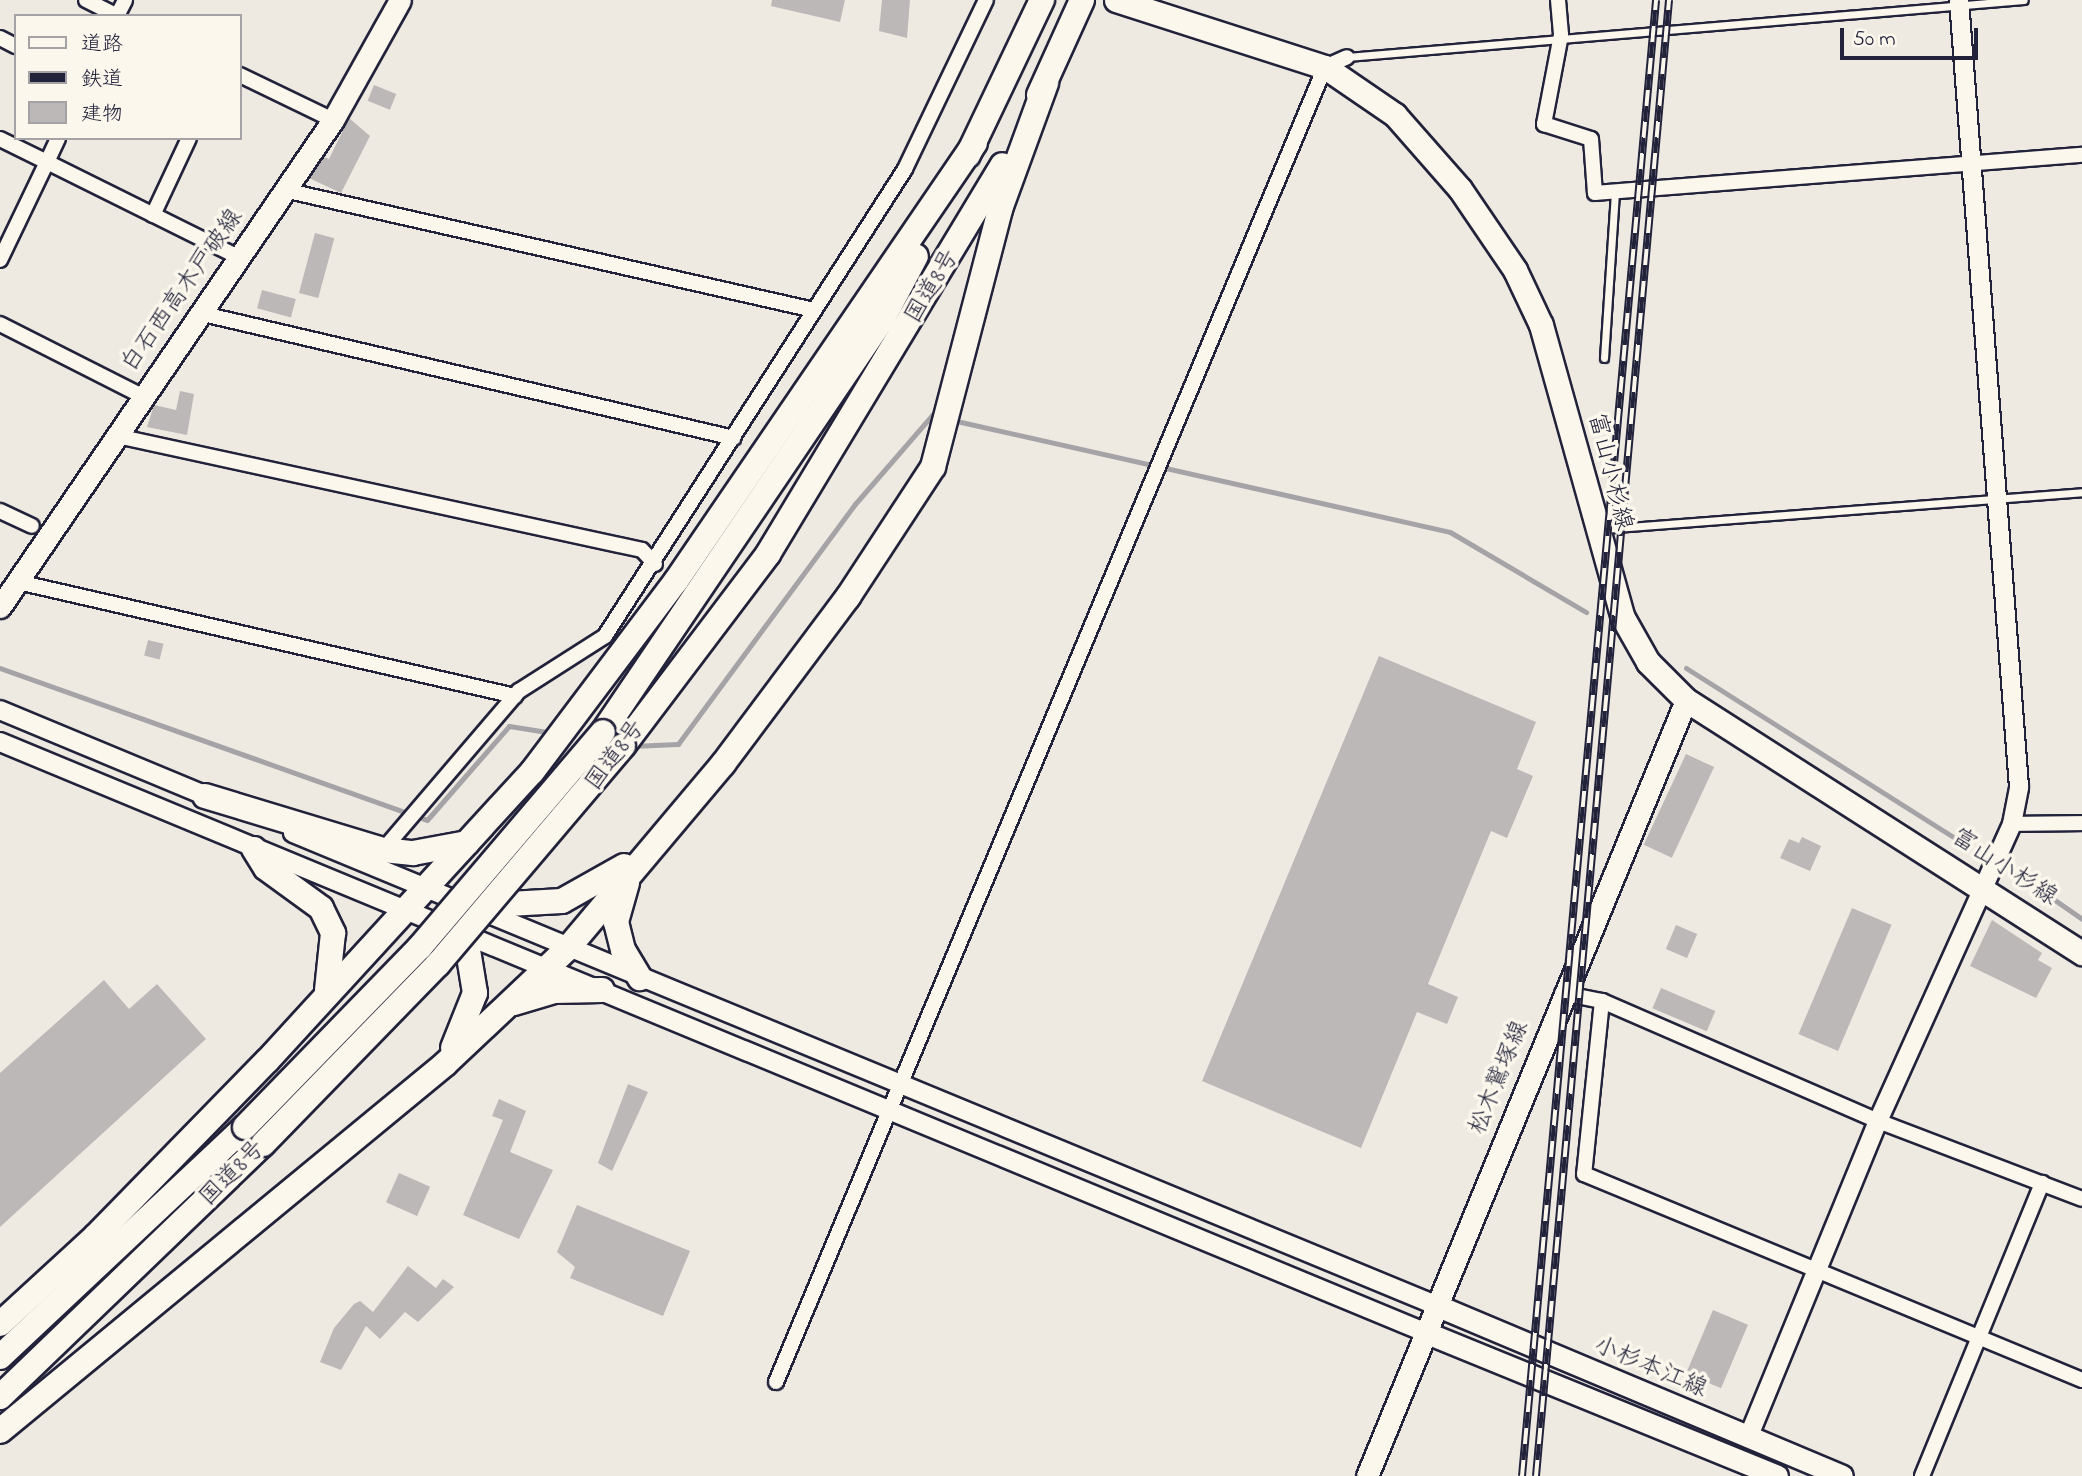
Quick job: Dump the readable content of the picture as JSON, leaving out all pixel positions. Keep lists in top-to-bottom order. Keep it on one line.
{"streets":{"highway":["国道8号"],"main road":["白石西高木戸破線","富山小杉線","松木鷲塚線","小杉本江線"]},"crossings":[["富山小杉線","松木鷲塚線"],["松木鷲塚線","小杉本江線"]],"legend":["道路","鉄道","建物"],"scale_bar":"50 m"}
